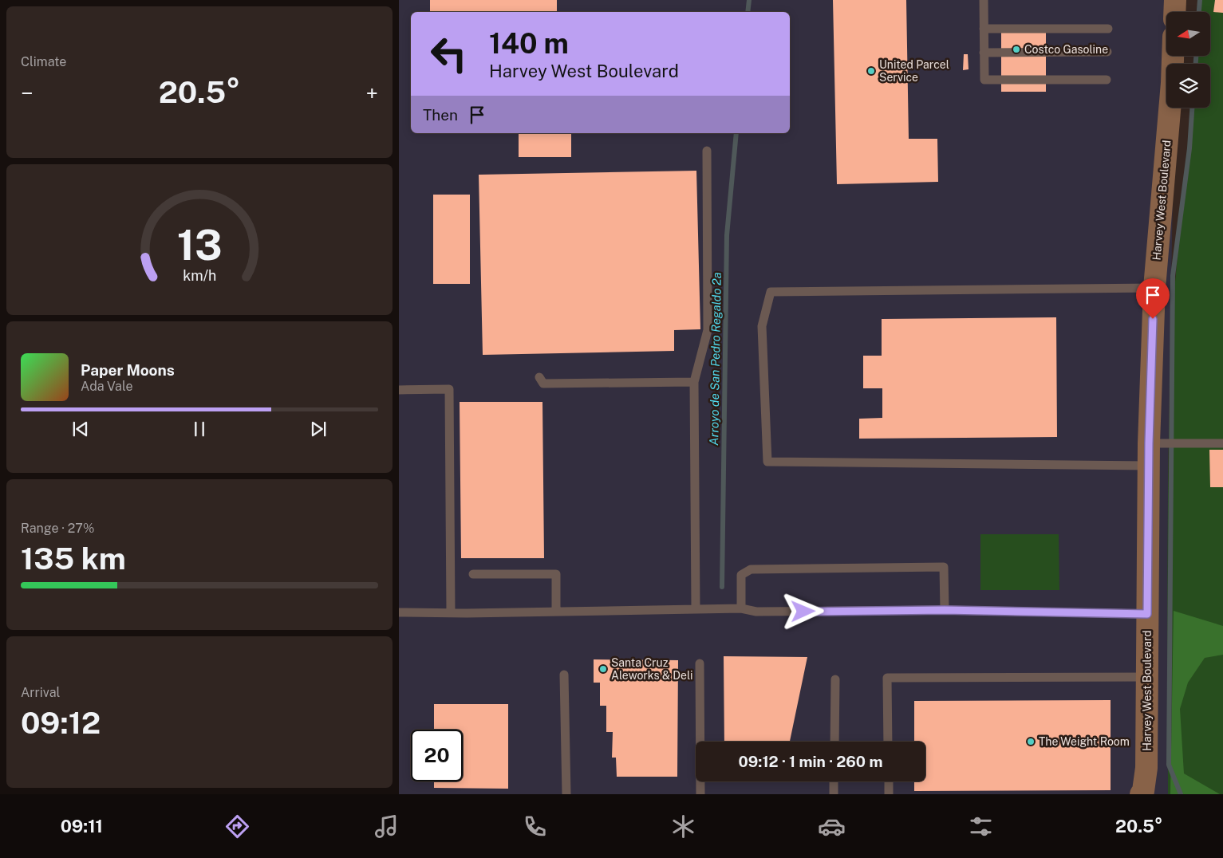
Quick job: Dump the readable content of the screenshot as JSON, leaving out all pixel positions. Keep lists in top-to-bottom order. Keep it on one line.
{"streets":{"street":["Harvey West Boulevard"]},"water":["Arroyo de San Pedro Regaldo 2a"],"places":["Costco Gasoline","United Parcel Service","Santa Cruz Aleworks & Deli","The Weight Room"],"north":"left","page":{"tile":["Climate",["Range · 27%","135 km"],["Arrival","09:12"]],"turn":["140 m","Harvey West Boulevard"],"heat":["−","20.5°","+"],"then":"Then","song":["Paper Moons","Ada Vale"],"limit":"20","trip":"09:12 · 1 min · 260 m","tabs":["09:11","20.5°"],"gauge":["13","km/h"]}}
